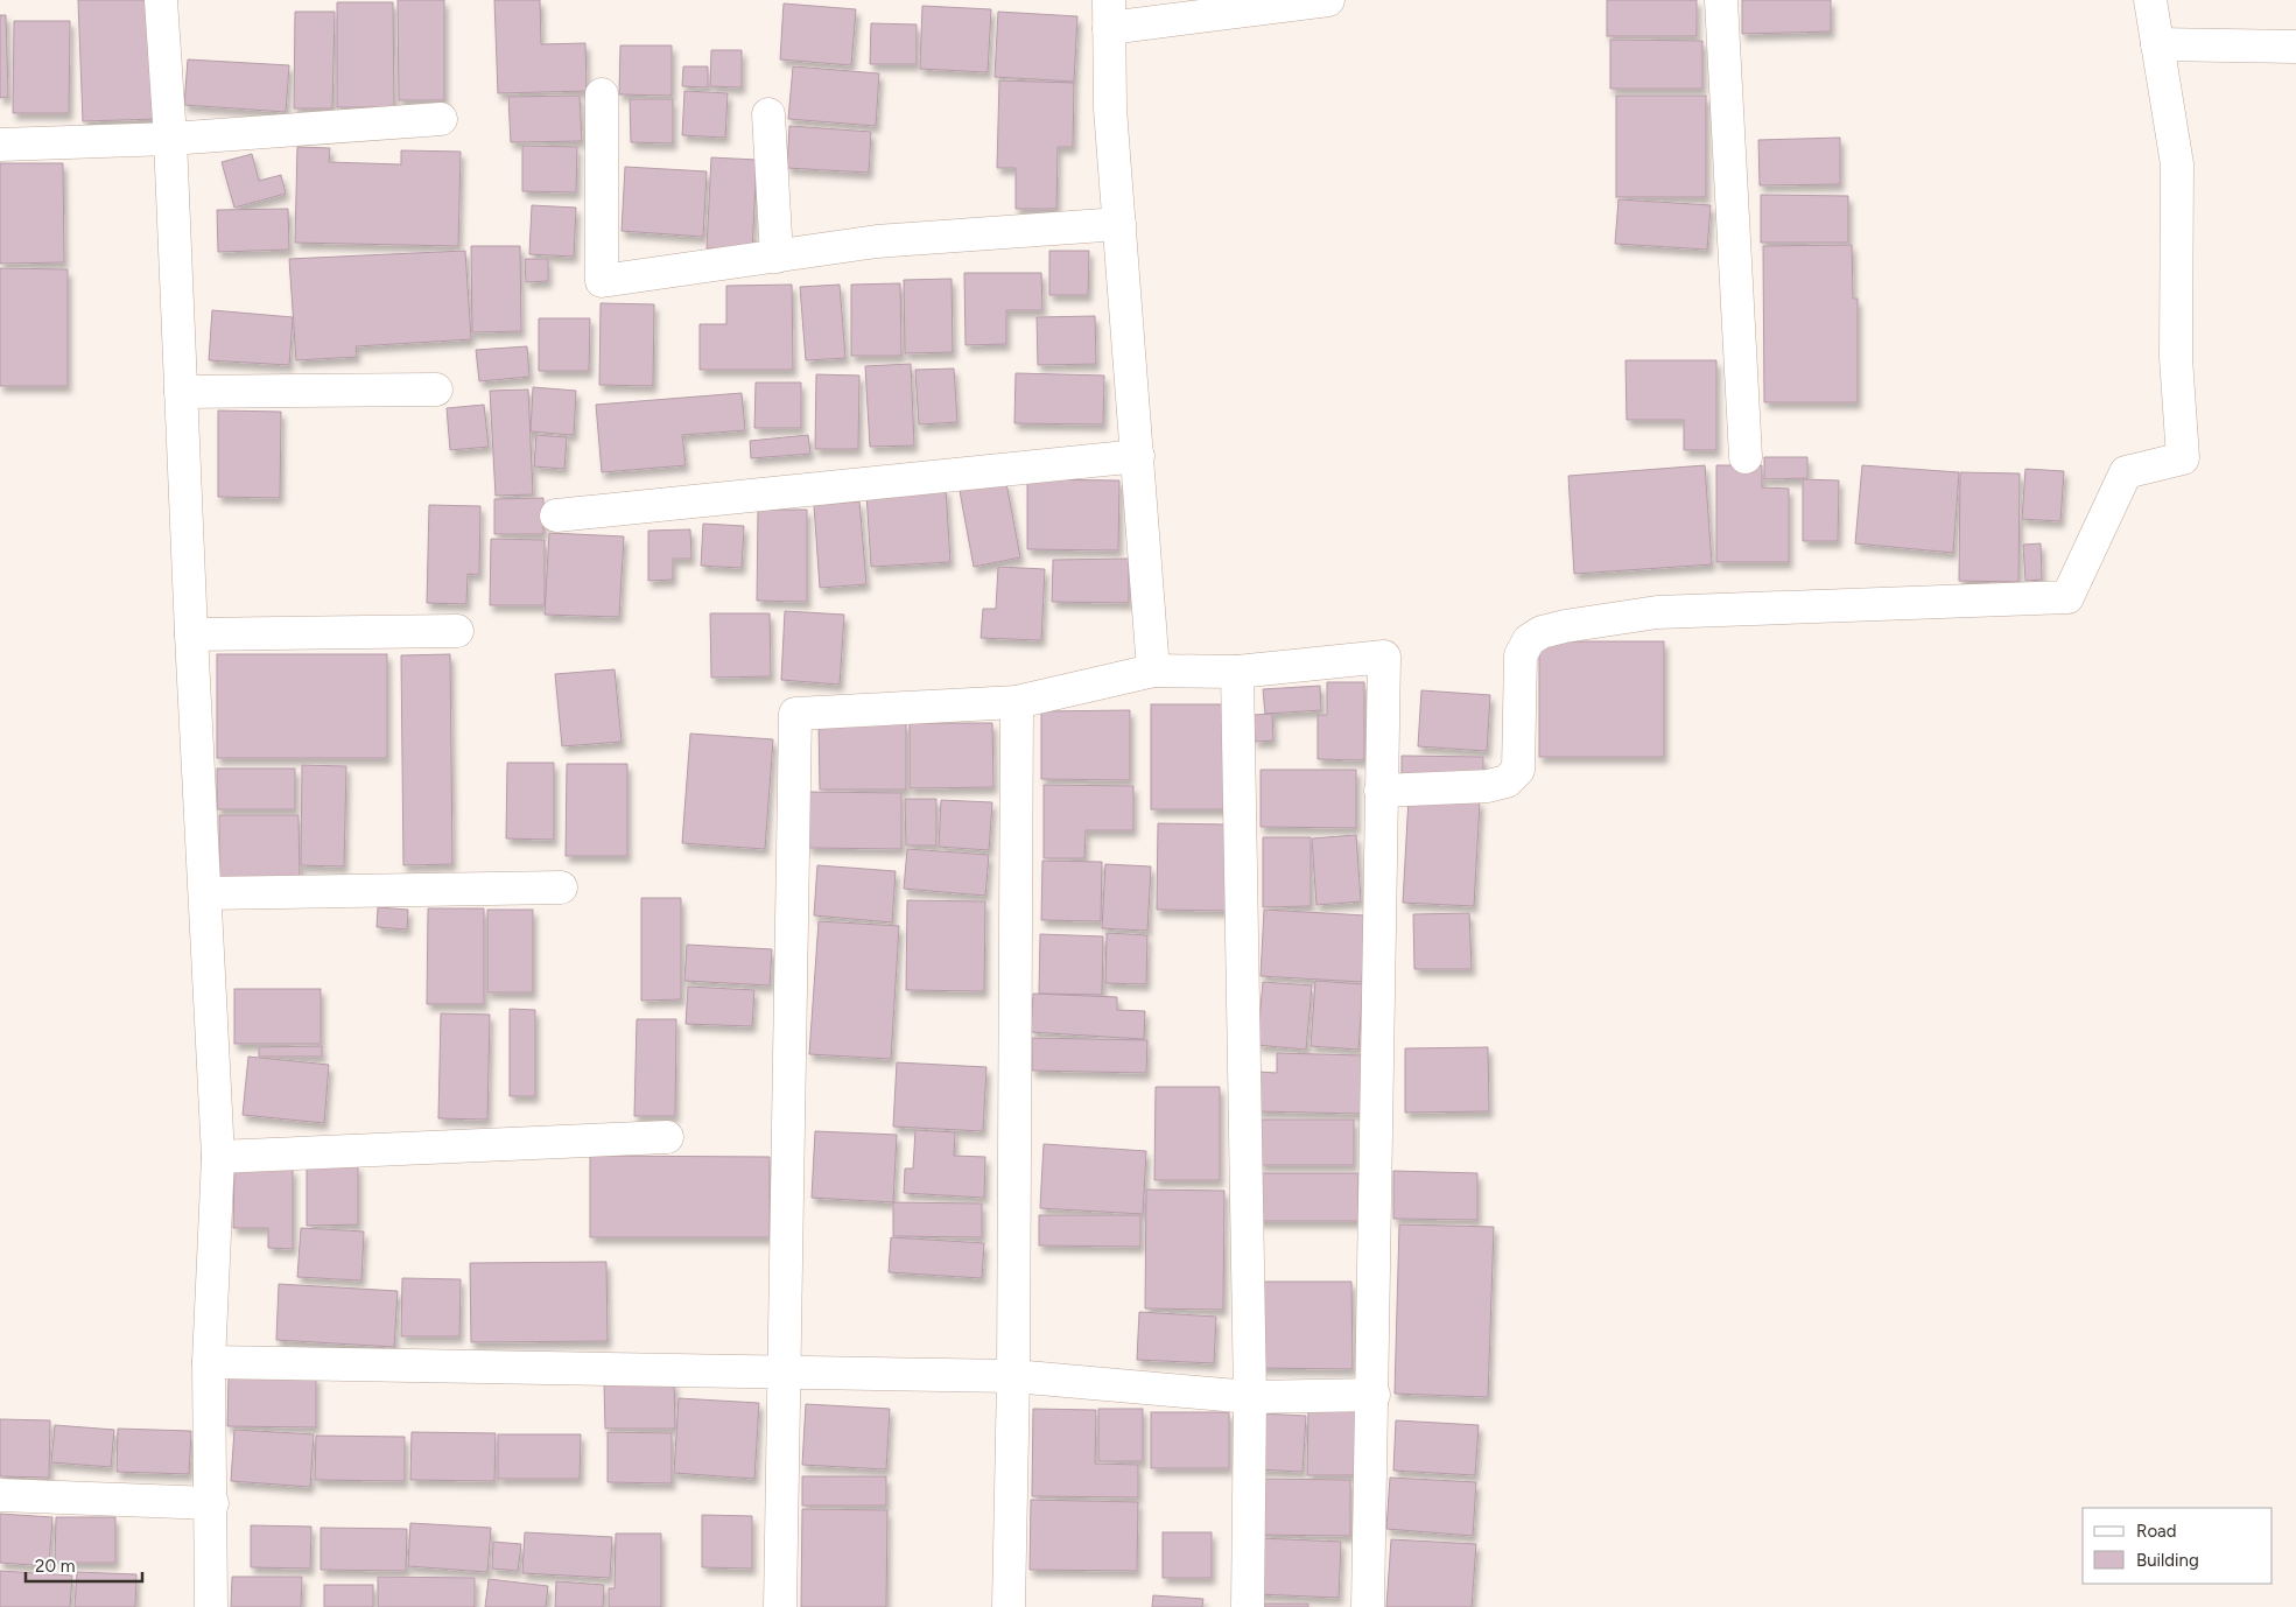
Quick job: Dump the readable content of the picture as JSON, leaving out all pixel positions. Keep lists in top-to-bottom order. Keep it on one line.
{"legend":["Road","Building"],"scale_bar":"20 m"}
